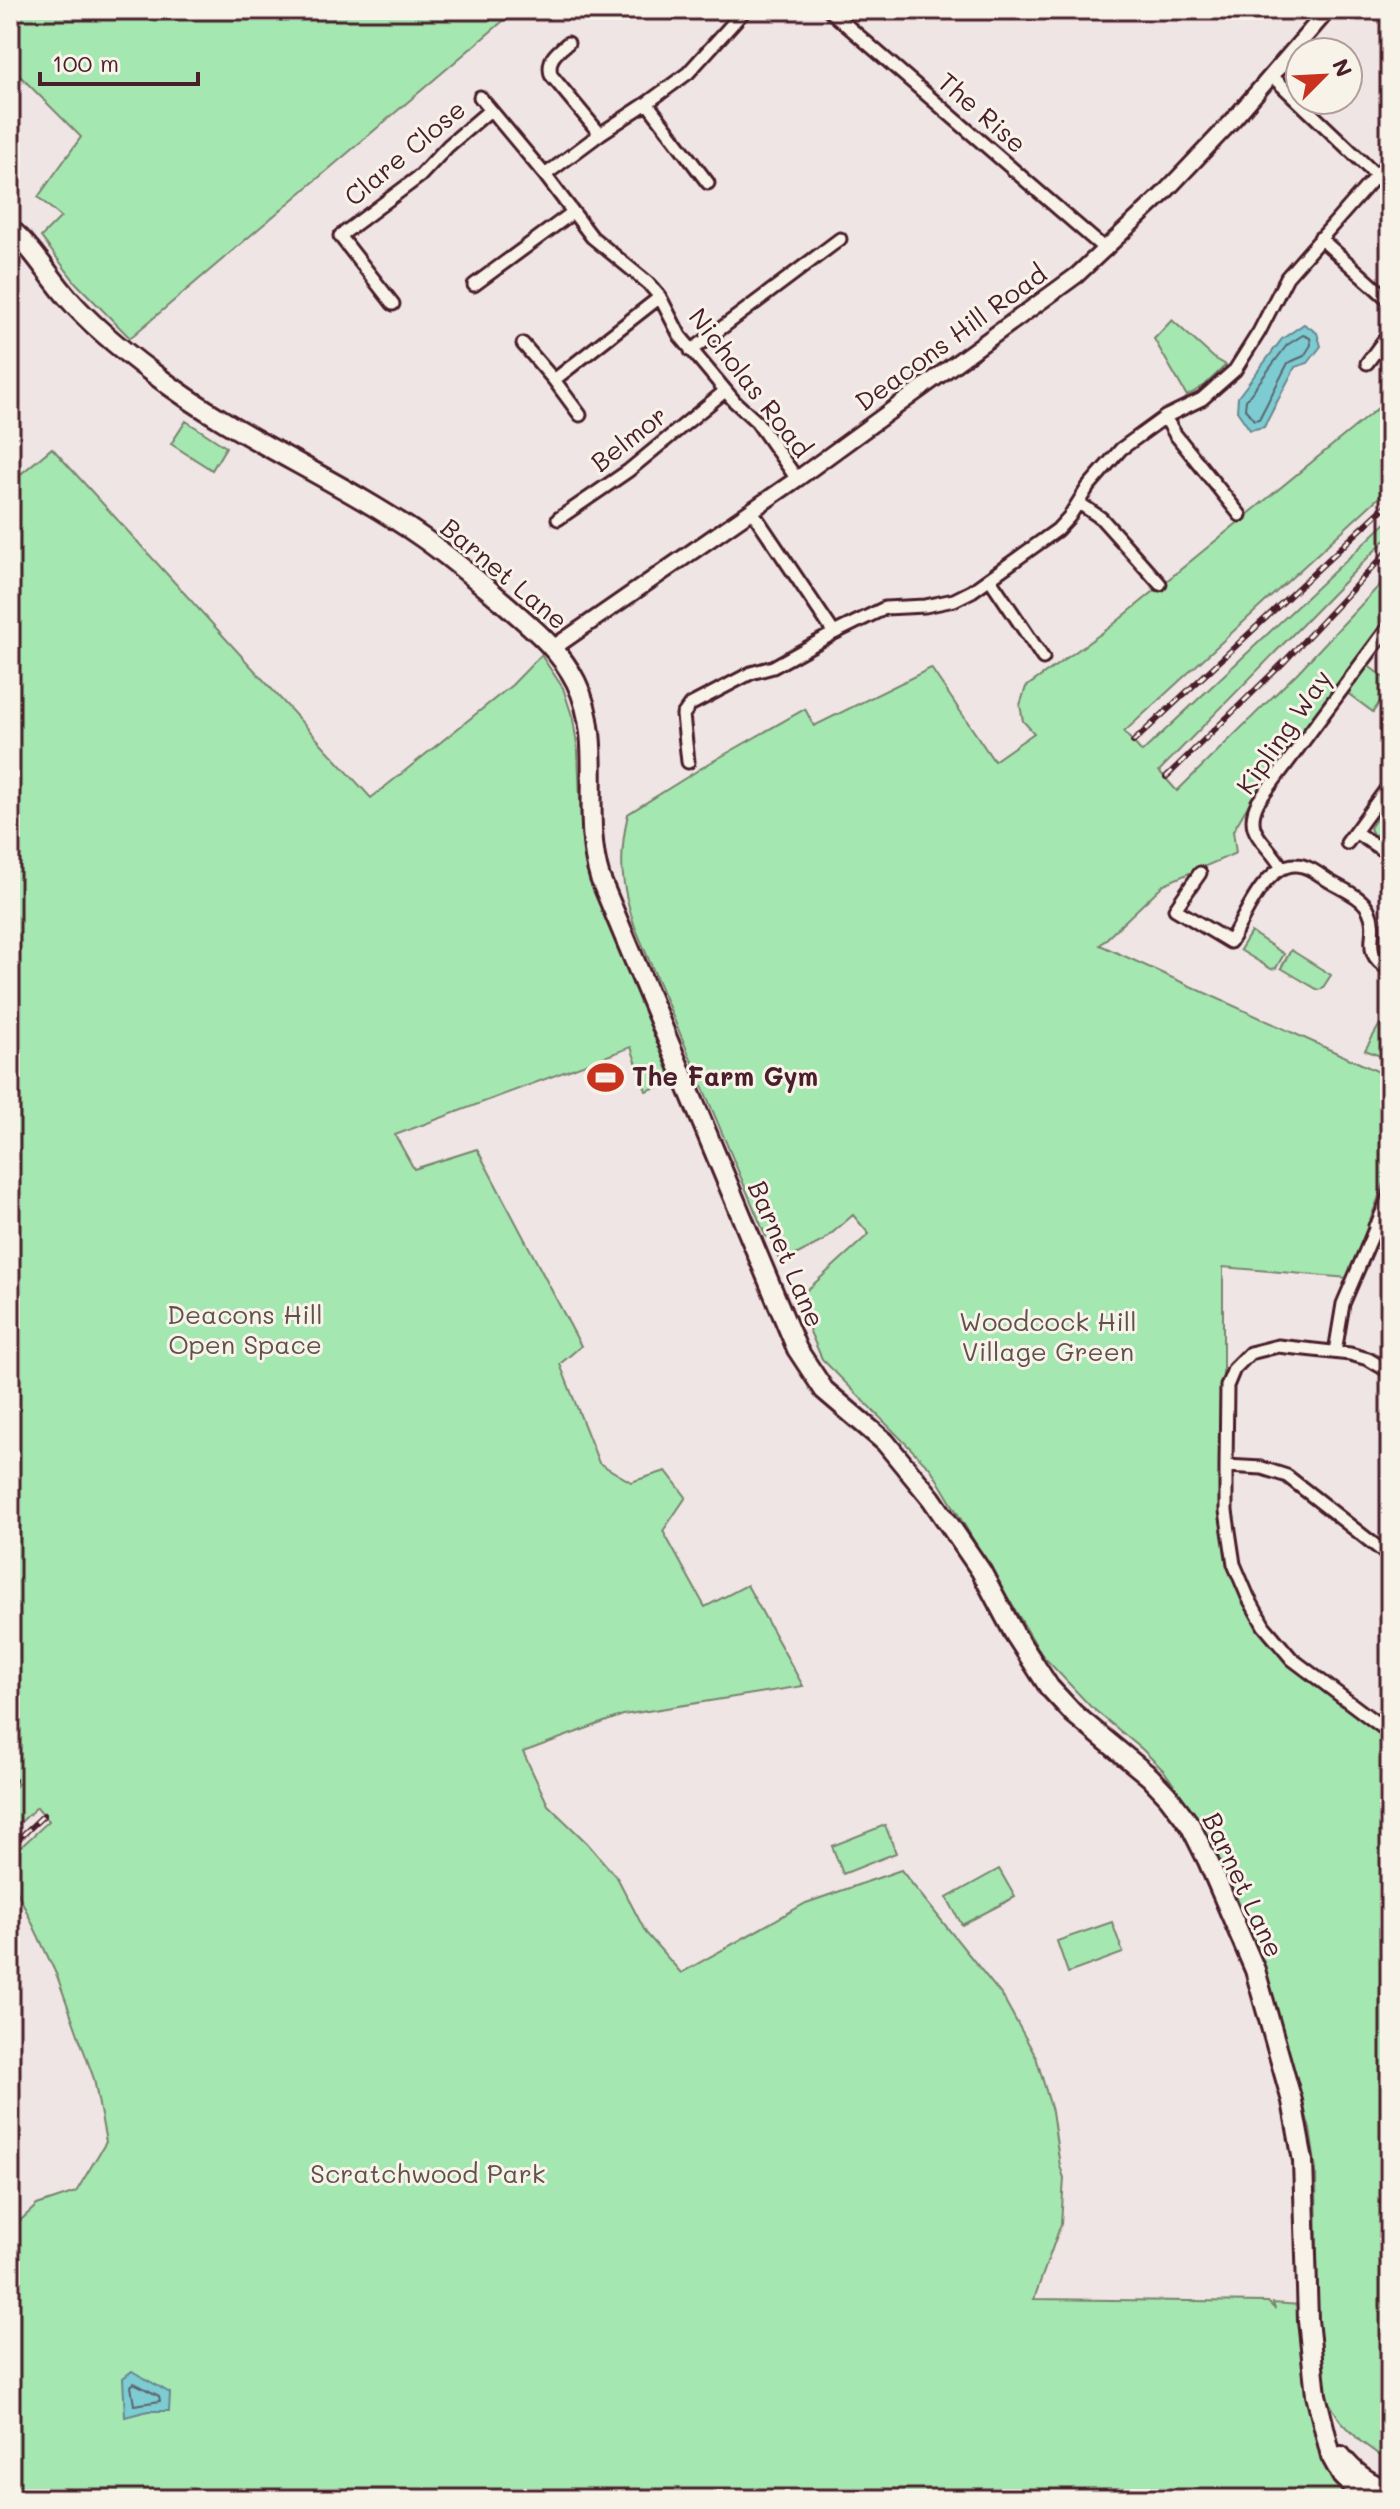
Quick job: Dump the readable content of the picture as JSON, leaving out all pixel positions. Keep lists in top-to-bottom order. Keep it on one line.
{"streets":{"main road":["Barnet Lane"],"street":["The Rise","Clare Close","Deacons Hill Road","Nicholas Road","Belmor","Kipling Way"]},"crossings":[["The Rise","Deacons Hill Road"],["Clare Close","Nicholas Road"],["Deacons Hill Road","Nicholas Road"],["Deacons Hill Road","Barnet Lane"],["Nicholas Road","Belmor"]],"parks":["Deacons Hill Open Space","Woodcock Hill Village Green","Scratchwood Park"],"places":{"sports":["The Farm Gym"]},"scale_bar":"100 m","north":"top right"}
